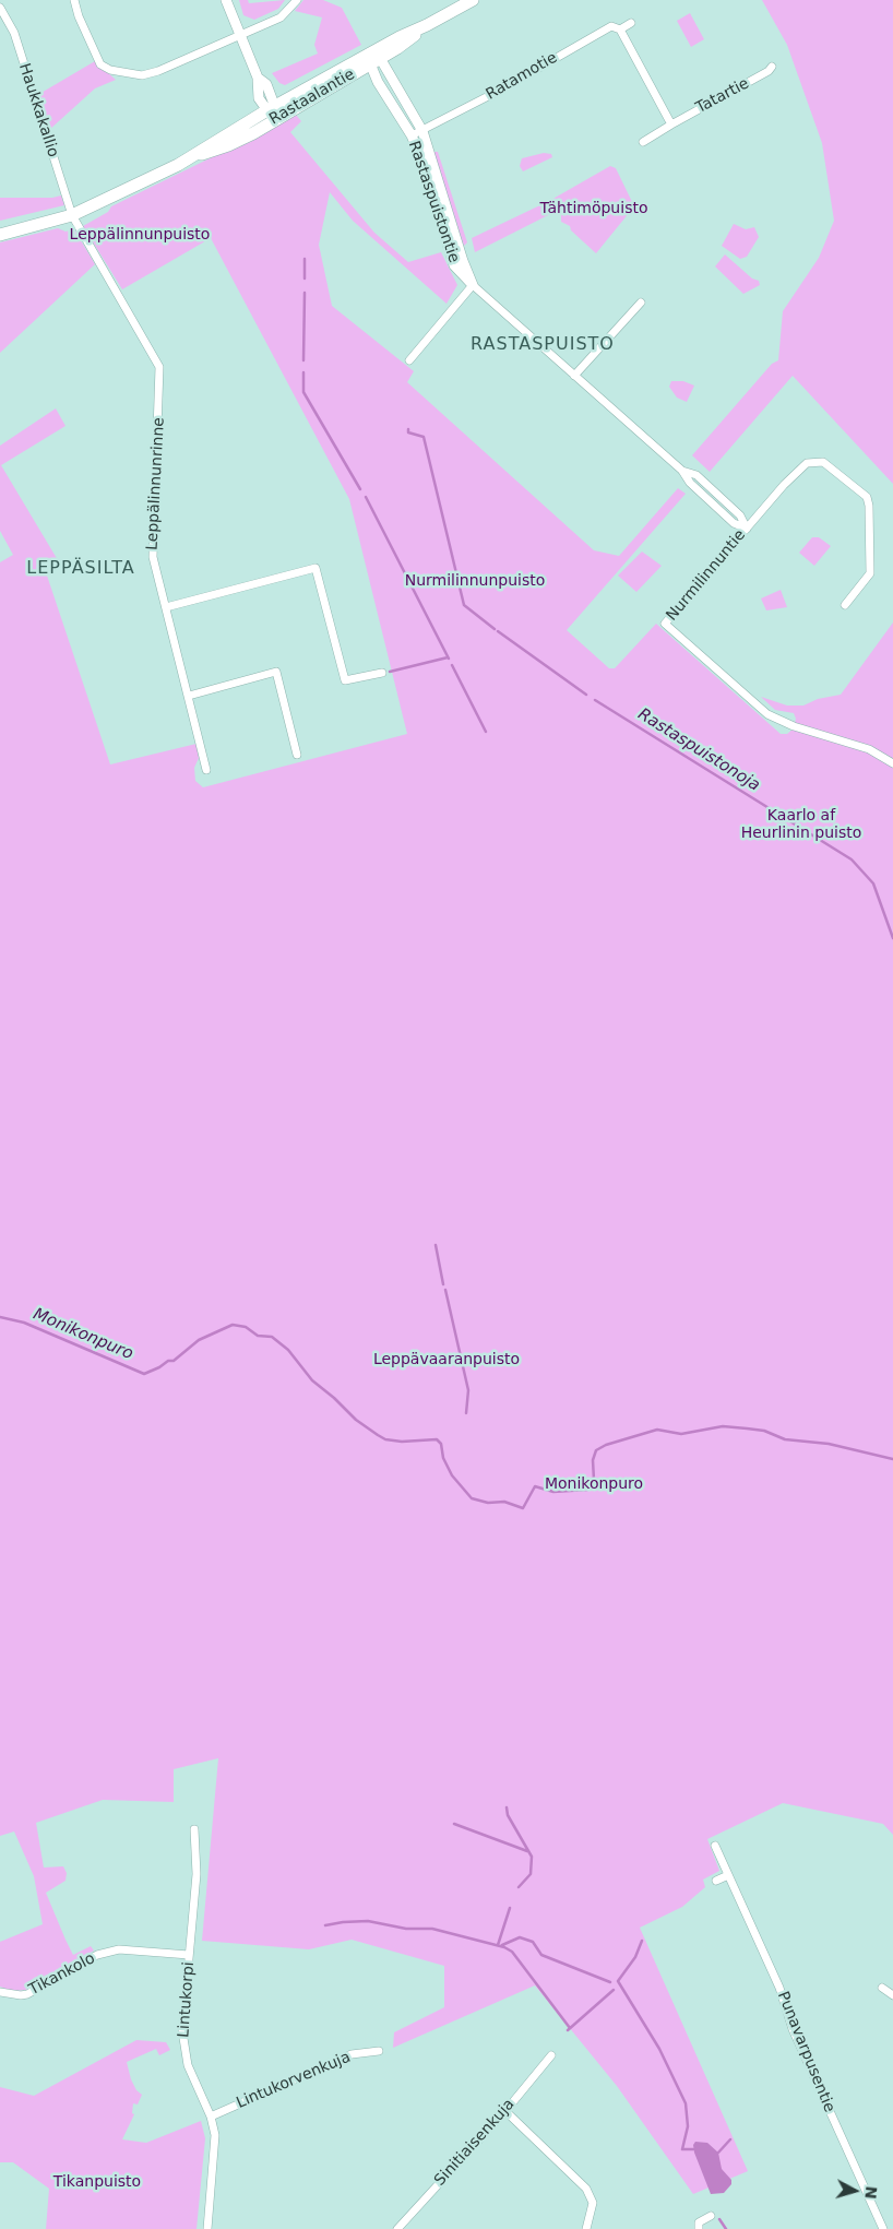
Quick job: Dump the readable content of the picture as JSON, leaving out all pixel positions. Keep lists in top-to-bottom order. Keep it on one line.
{"streets":{"main road":["Rastaalantie"],"street":["Ratamotie","Tatartie","Haukkakallio","Rastaspuistontie","Leppälinnunrinne","Nurmilinnuntie","Tikankolo","Lintukorpi","Punavarpusentie","Lintukorvenkuja","Sinitiaisenkuja"]},"crossings":[["Ratamotie","Rastaspuistontie"],["Rastaalantie","Haukkakallio"],["Rastaalantie","Rastaspuistontie"],["Rastaalantie","Leppälinnunrinne"],["Haukkakallio","Leppälinnunrinne"],["Rastaspuistontie","Nurmilinnuntie"],["Tikankolo","Lintukorpi"],["Lintukorpi","Lintukorvenkuja"]],"districts":["RASTASPUISTO","LEPPÄSILTA"],"water":["Rastaspuistonoja","Monikonpuro"],"parks":["Tähtimöpuisto","Leppälinnunpuisto","Nurmilinnunpuisto","Kaarlo af Heurlinin puisto","Leppävaaranpuisto","Monikonpuro","Tikanpuisto"],"north":"right"}
